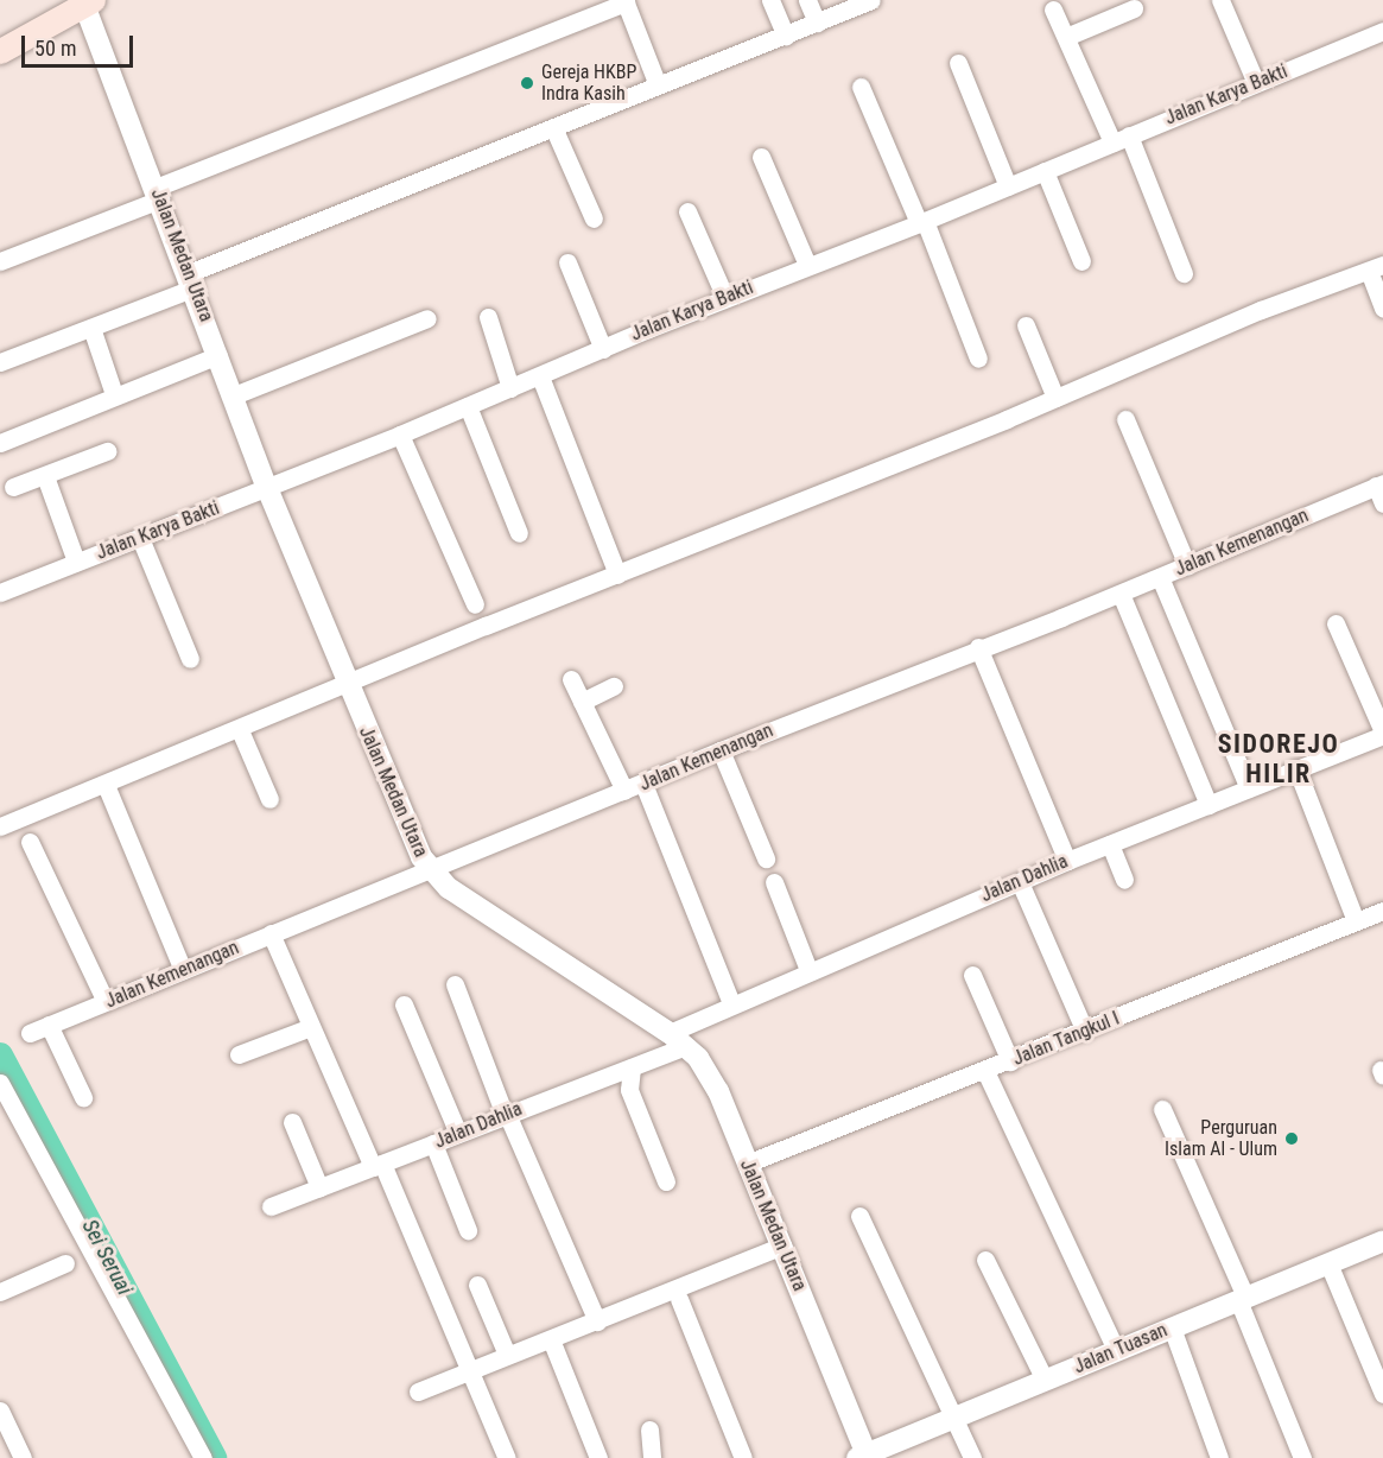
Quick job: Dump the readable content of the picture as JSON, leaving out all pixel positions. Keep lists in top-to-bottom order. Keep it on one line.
{"streets":{"street":["Jalan Karya Bakti","Jalan Medan Utara","Jalan Kemenangan","Jalan Dahlia","Jalan Tangkul I","Jalan Tuasan"]},"crossings":[["Jalan Karya Bakti","Jalan Medan Utara"],["Jalan Medan Utara","Jalan Kemenangan"],["Jalan Medan Utara","Jalan Dahlia"],["Jalan Medan Utara","Jalan Tangkul I"],["Jalan Medan Utara","Jalan Tuasan"]],"districts":["SIDOREJO HILIR"],"water":["Sei Seruai"],"places":["Gereja HKBP Indra Kasih","Perguruan Islam Al - Ulum"],"scale_bar":"50 m"}
